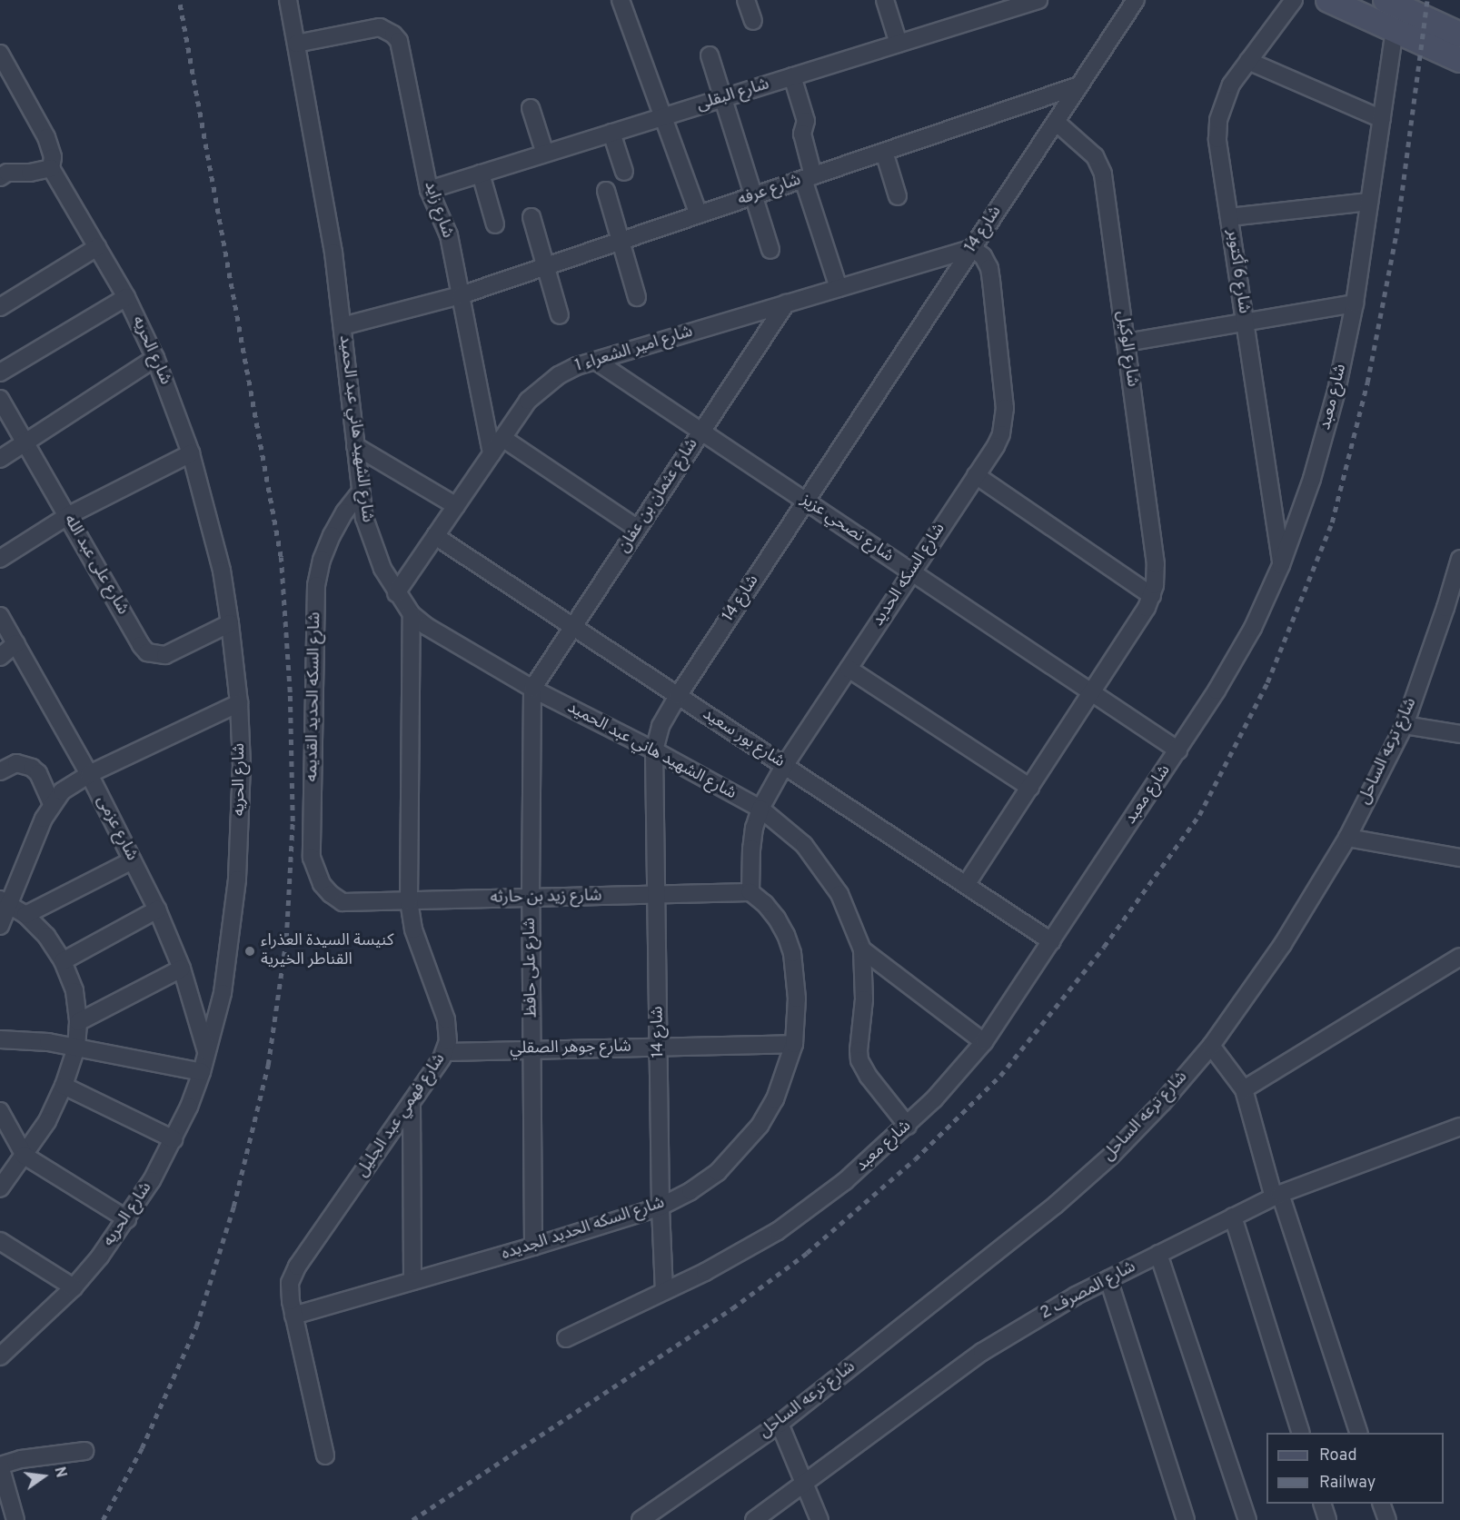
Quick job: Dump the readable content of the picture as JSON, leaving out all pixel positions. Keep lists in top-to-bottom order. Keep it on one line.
{"streets":{"street":["شارع البقلى","شارع عرفه","شارع زايد","شارع 14","شارع 6 أكتوبر","شارع الوكيل","شارع امير الشعراء 1","شارع الحريه","شارع معبد","شارع الشهيد هاني عبد الحميد","شارع عثمان بن عفان","شارع نصحي عزيز","شارع على عبد الله","شارع السكه الحديد","شارع السكه الحديد القديمه","شارع بور سعيد","شارع ترعه الساحل","شارع عزمى","شارع زيد بن حارثه","شارع على حافظ","شارع جوهر الصقلي","شارع فهمي عبد الجليل","شارع السكه الحديد الجديده","شارع المصرف 2"]},"crossings":[["شارع البقلى","شارع زايد"],["شارع عرفه","شارع زايد"],["شارع عرفه","شارع 14"],["شارع عرفه","شارع الشهيد هاني عبد الحميد"],["شارع زايد","شارع امير الشعراء 1"],["شارع زايد","شارع الشهيد هاني عبد الحميد"],["شارع 14","شارع الوكيل"],["شارع 14","شارع امير الشعراء 1"],["شارع 14","شارع معبد"],["شارع 14","شارع الشهيد هاني عبد الحميد"],["شارع 14","شارع نصحي عزيز"],["شارع 14","شارع السكه الحديد"],["شارع 14","شارع بور سعيد"],["شارع 14","شارع زيد بن حارثه"],["شارع 14","شارع جوهر الصقلي"],["شارع 14","شارع السكه الحديد الجديده"],["شارع 6 أكتوبر","شارع معبد"],["شارع امير الشعراء 1","شارع الشهيد هاني عبد الحميد"],["شارع امير الشعراء 1","شارع عثمان بن عفان"],["شارع امير الشعراء 1","شارع نصحي عزيز"],["شارع امير الشعراء 1","شارع السكه الحديد"],["شارع امير الشعراء 1","شارع بور سعيد"],["شارع الحريه","شارع على عبد الله"],["شارع الحريه","شارع عزمى"],["شارع معبد","شارع نصحي عزيز"],["شارع معبد","شارع بور سعيد"],["شارع الشهيد هاني عبد الحميد","شارع عثمان بن عفان"],["شارع الشهيد هاني عبد الحميد","شارع السكه الحديد"],["شارع الشهيد هاني عبد الحميد","شارع السكه الحديد القديمه"],["شارع الشهيد هاني عبد الحميد","شارع على حافظ"],["شارع الشهيد هاني عبد الحميد","شارع فهمي عبد الجليل"],["شارع عثمان بن عفان","شارع نصحي عزيز"],["شارع عثمان بن عفان","شارع بور سعيد"],["شارع عثمان بن عفان","شارع على حافظ"],["شارع نصحي عزيز","شارع السكه الحديد"],["شارع السكه الحديد","شارع بور سعيد"],["شارع السكه الحديد","شارع زيد بن حارثه"],["شارع السكه الحديد","شارع السكه الحديد الجديده"],["شارع السكه الحديد القديمه","شارع زيد بن حارثه"],["شارع زيد بن حارثه","شارع على حافظ"],["شارع زيد بن حارثه","شارع فهمي عبد الجليل"],["شارع زيد بن حارثه","شارع السكه الحديد الجديده"],["شارع على حافظ","شارع جوهر الصقلي"],["شارع على حافظ","شارع السكه الحديد الجديده"],["شارع جوهر الصقلي","شارع فهمي عبد الجليل"],["شارع جوهر الصقلي","شارع السكه الحديد الجديده"],["شارع فهمي عبد الجليل","شارع السكه الحديد الجديده"]],"places":["كنيسة السيدة العذراء القناطر الخيرية"],"legend":["Road","Railway"],"north":"right"}
